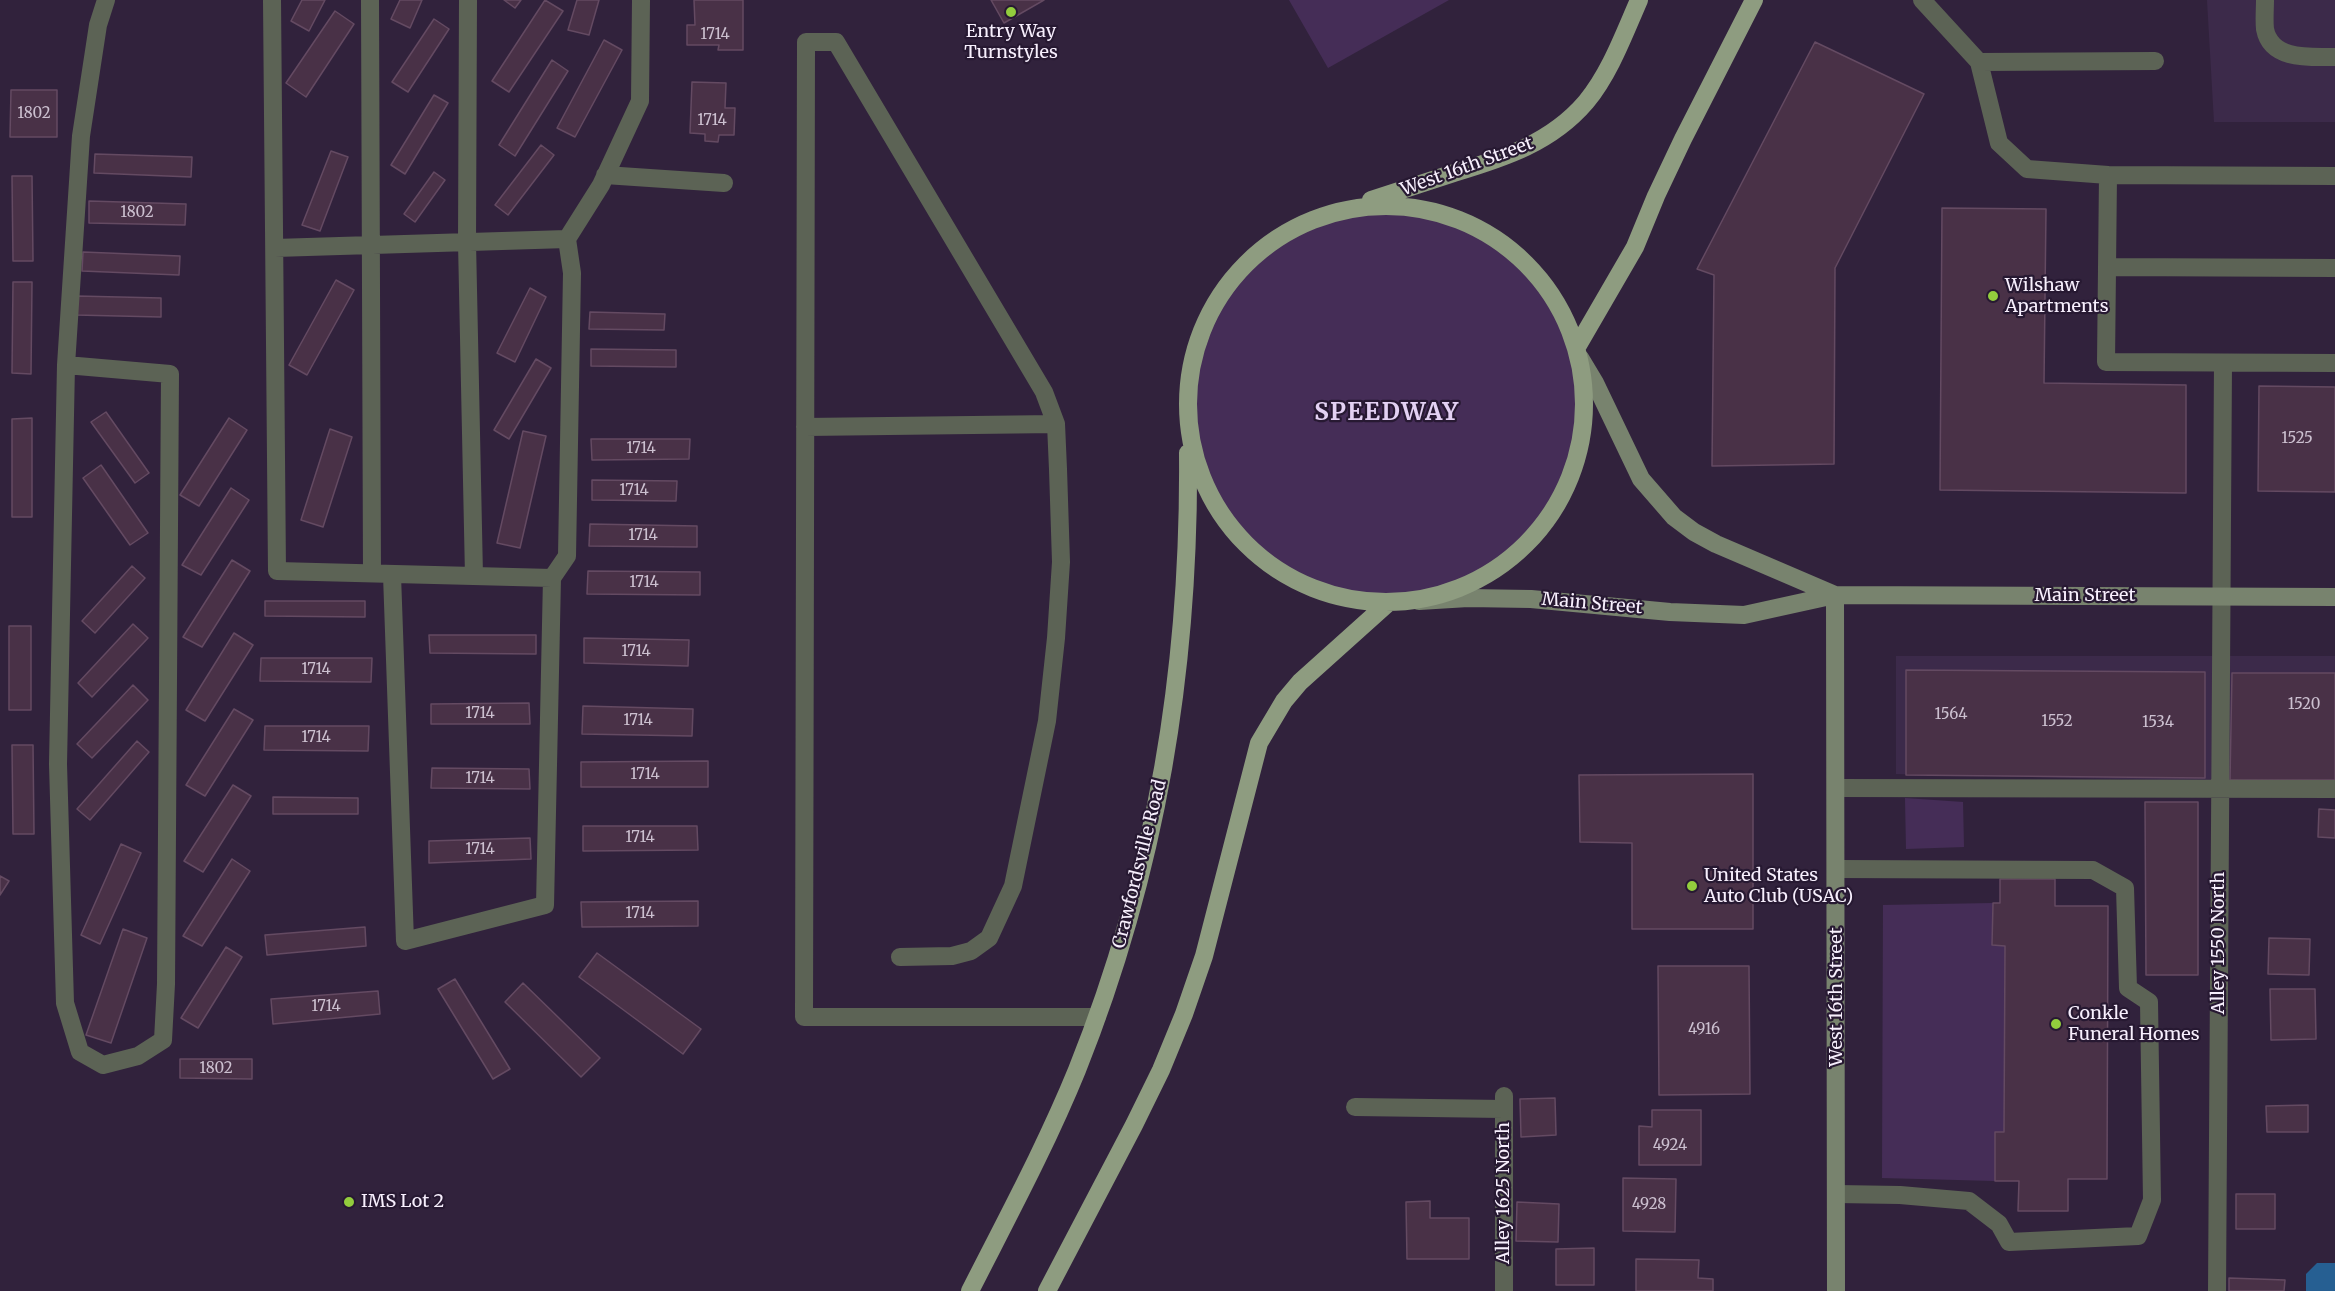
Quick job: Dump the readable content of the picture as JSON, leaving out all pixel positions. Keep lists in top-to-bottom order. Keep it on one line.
{"streets":{"main road":["West 16th Street","Crawfordsville Road"],"street":["Main Street"],"lane":["Alley 1550 North","Alley 1625 North"]},"crossings":[["West 16th Street","Main Street"],["Main Street","Alley 1550 North"]],"districts":["SPEEDWAY"],"places":["Entry Way Turnstyles","Wilshaw Apartments","United States Auto Club (USAC)","Conkle Funeral Homes","IMS Lot 2"],"house_numbers":["1714","1802","1714","1802","1525","1714","1714","1714","1714","1714","1714","1520","1714","1564","1714","1552","1534","1714","1714","1714","1714","1714","1714","1714","4916","1802","4924","4928"]}
